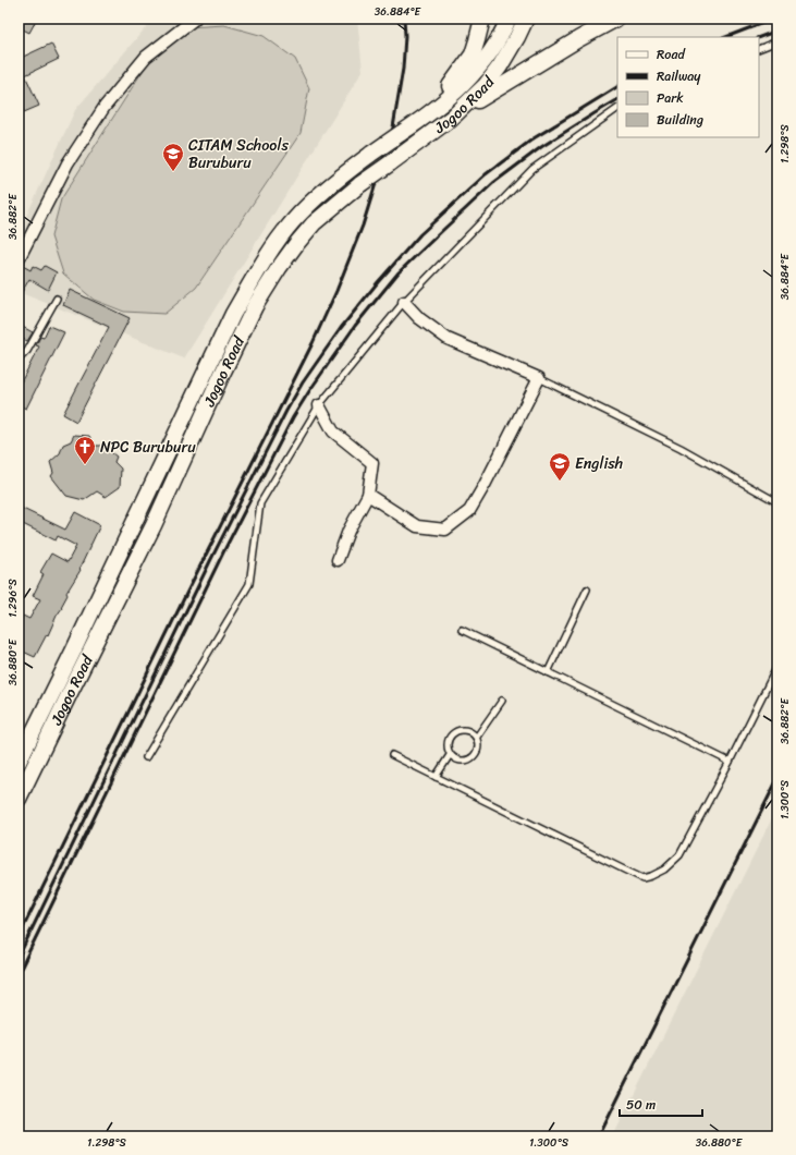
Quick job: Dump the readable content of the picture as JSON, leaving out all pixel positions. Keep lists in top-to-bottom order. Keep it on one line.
{"streets":{"main road":["Jogoo Road"]},"places":{"school or university":["CITAM Schools Buruburu","English"],"church":["NPC Buruburu"]},"legend":["Road","Railway","Park","Building"],"scale_bar":"50 m","coordinates":["36.884°E","1.298°S","36.882°E","1.296°S","36.880°E","1.300°S"]}
